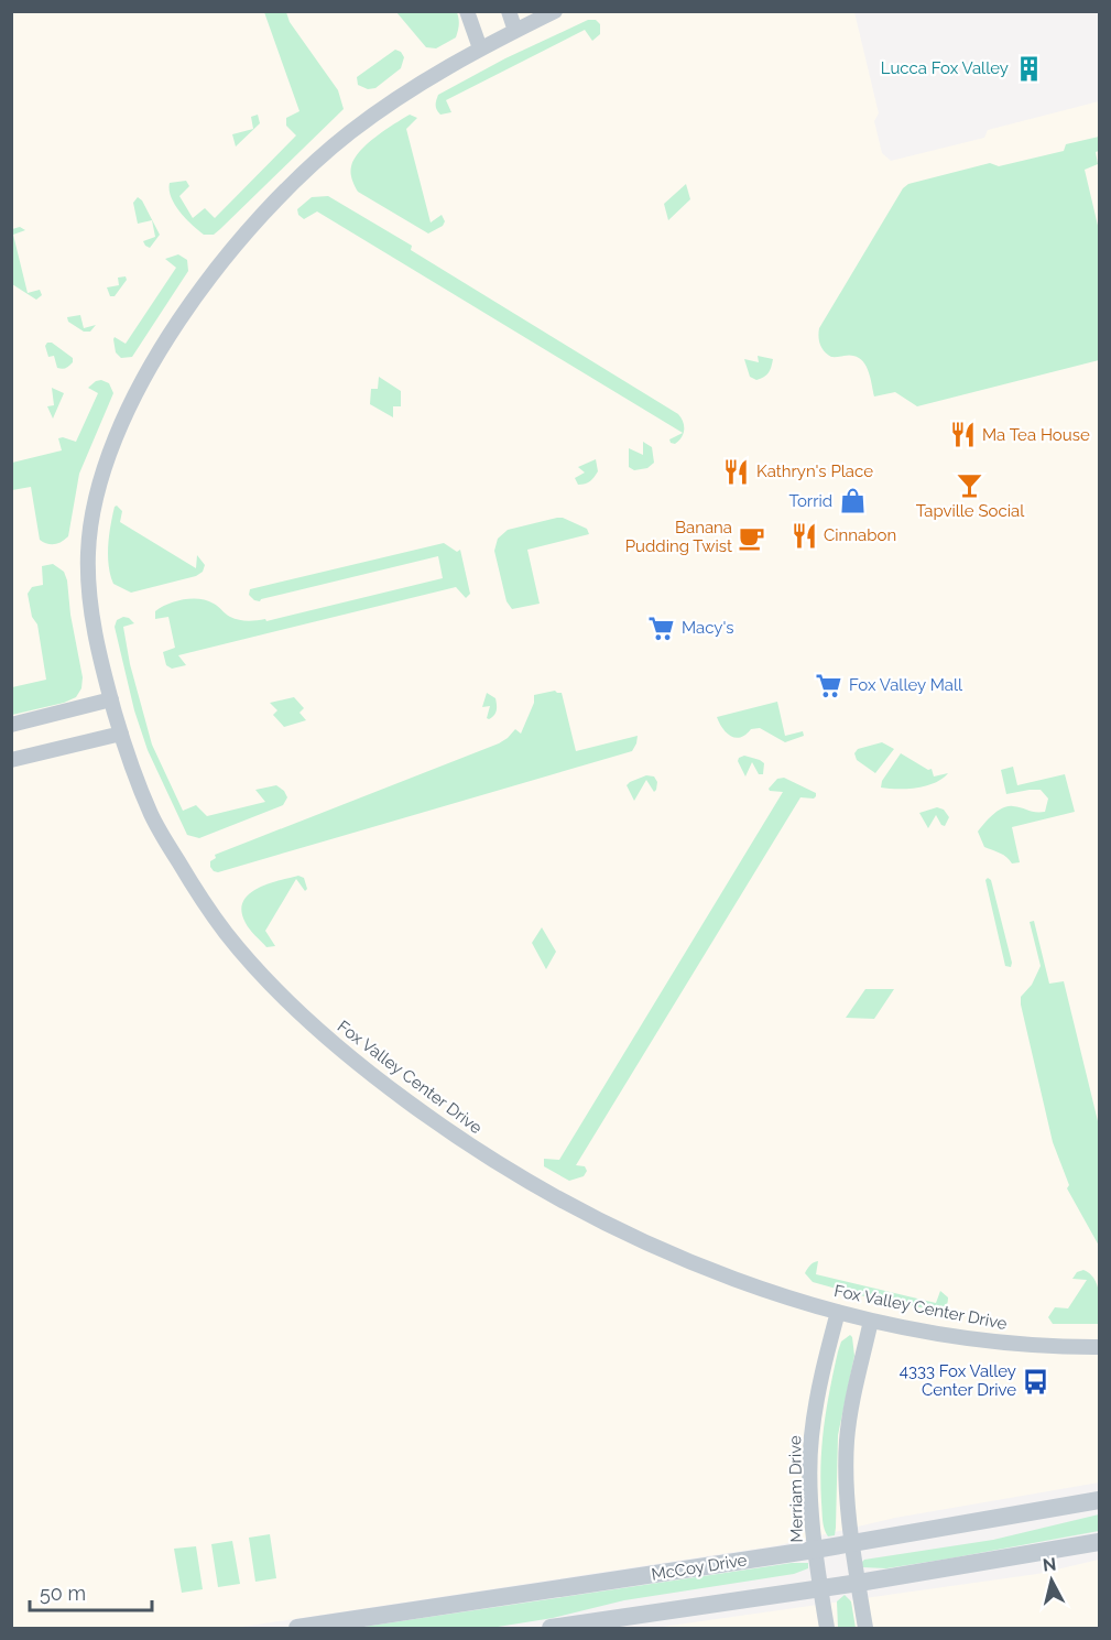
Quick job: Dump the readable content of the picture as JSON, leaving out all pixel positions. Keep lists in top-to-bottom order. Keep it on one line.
{"streets":{"street":["Fox Valley Center Drive","Merriam Drive","McCoy Drive"]},"crossings":[["Fox Valley Center Drive","Merriam Drive"],["Merriam Drive","McCoy Drive"]],"places":{"building":["Lucca Fox Valley"],"restaurant":["Ma Tea House","Kathryn's Place","Cinnabon"],"bar":["Tapville Social"],"shop":["Torrid"],"cafe":["Banana Pudding Twist"],"supermarket":["Macy's","Fox Valley Mall"],"bus stop":["4333 Fox Valley Center Drive"]},"scale_bar":"50 m","north":"top"}
